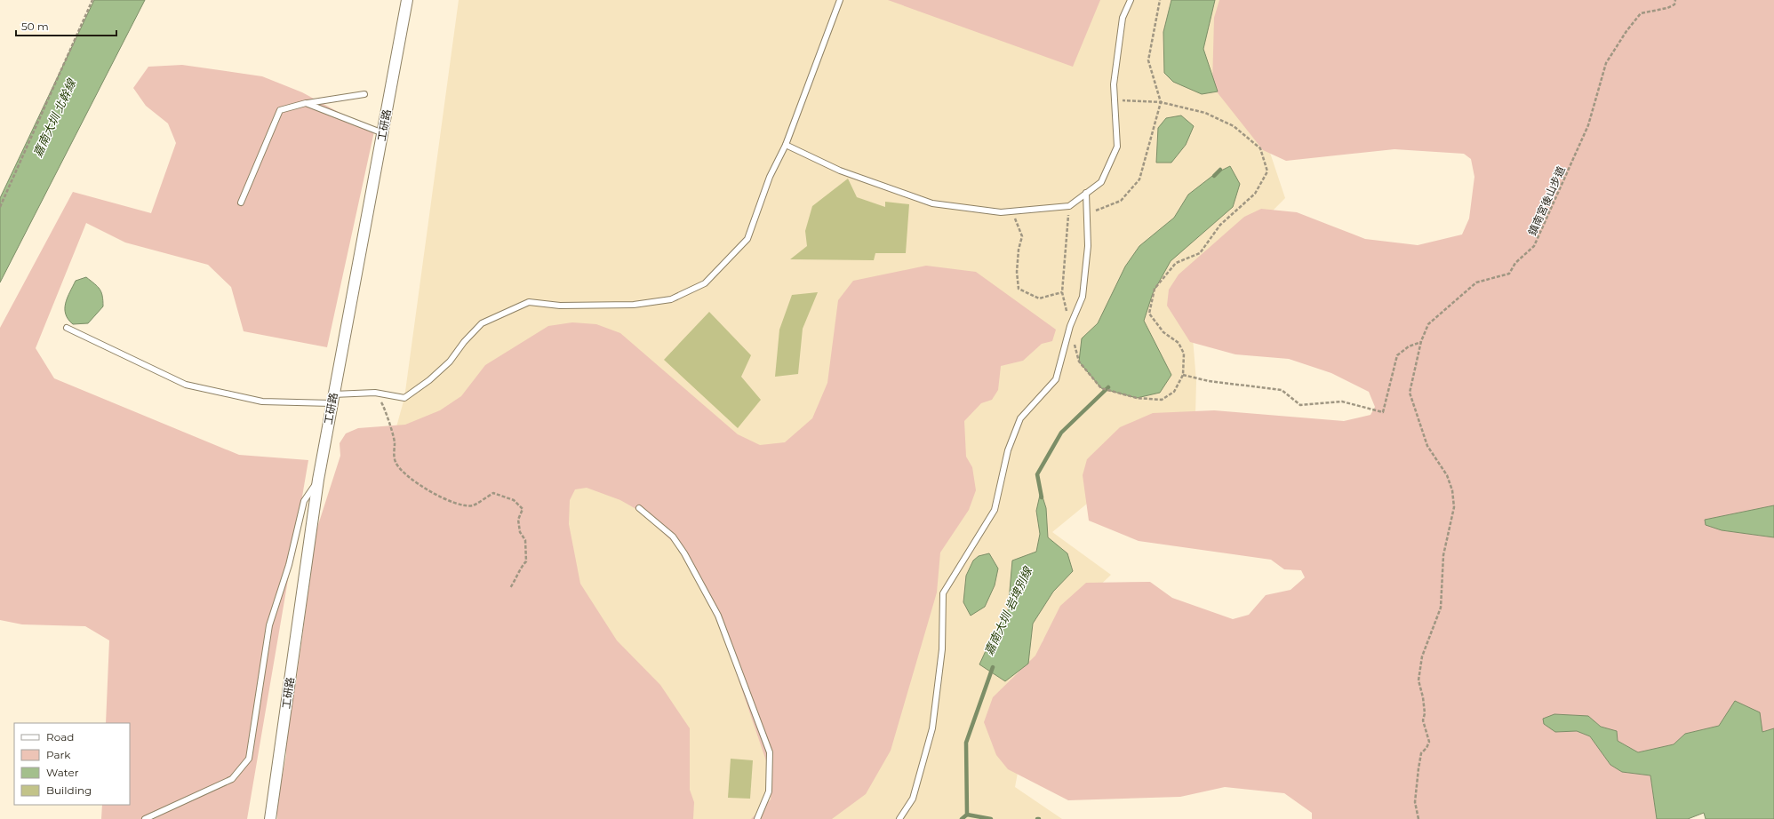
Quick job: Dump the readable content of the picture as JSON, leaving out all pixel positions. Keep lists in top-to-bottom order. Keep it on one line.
{"streets":{"street":["工研路"],"path":["鎮南宮後山步道"]},"water":["嘉南大圳 北幹線","嘉南大圳 岩埤別線"],"legend":["Road","Park","Water","Building"],"scale_bar":"50 m"}
